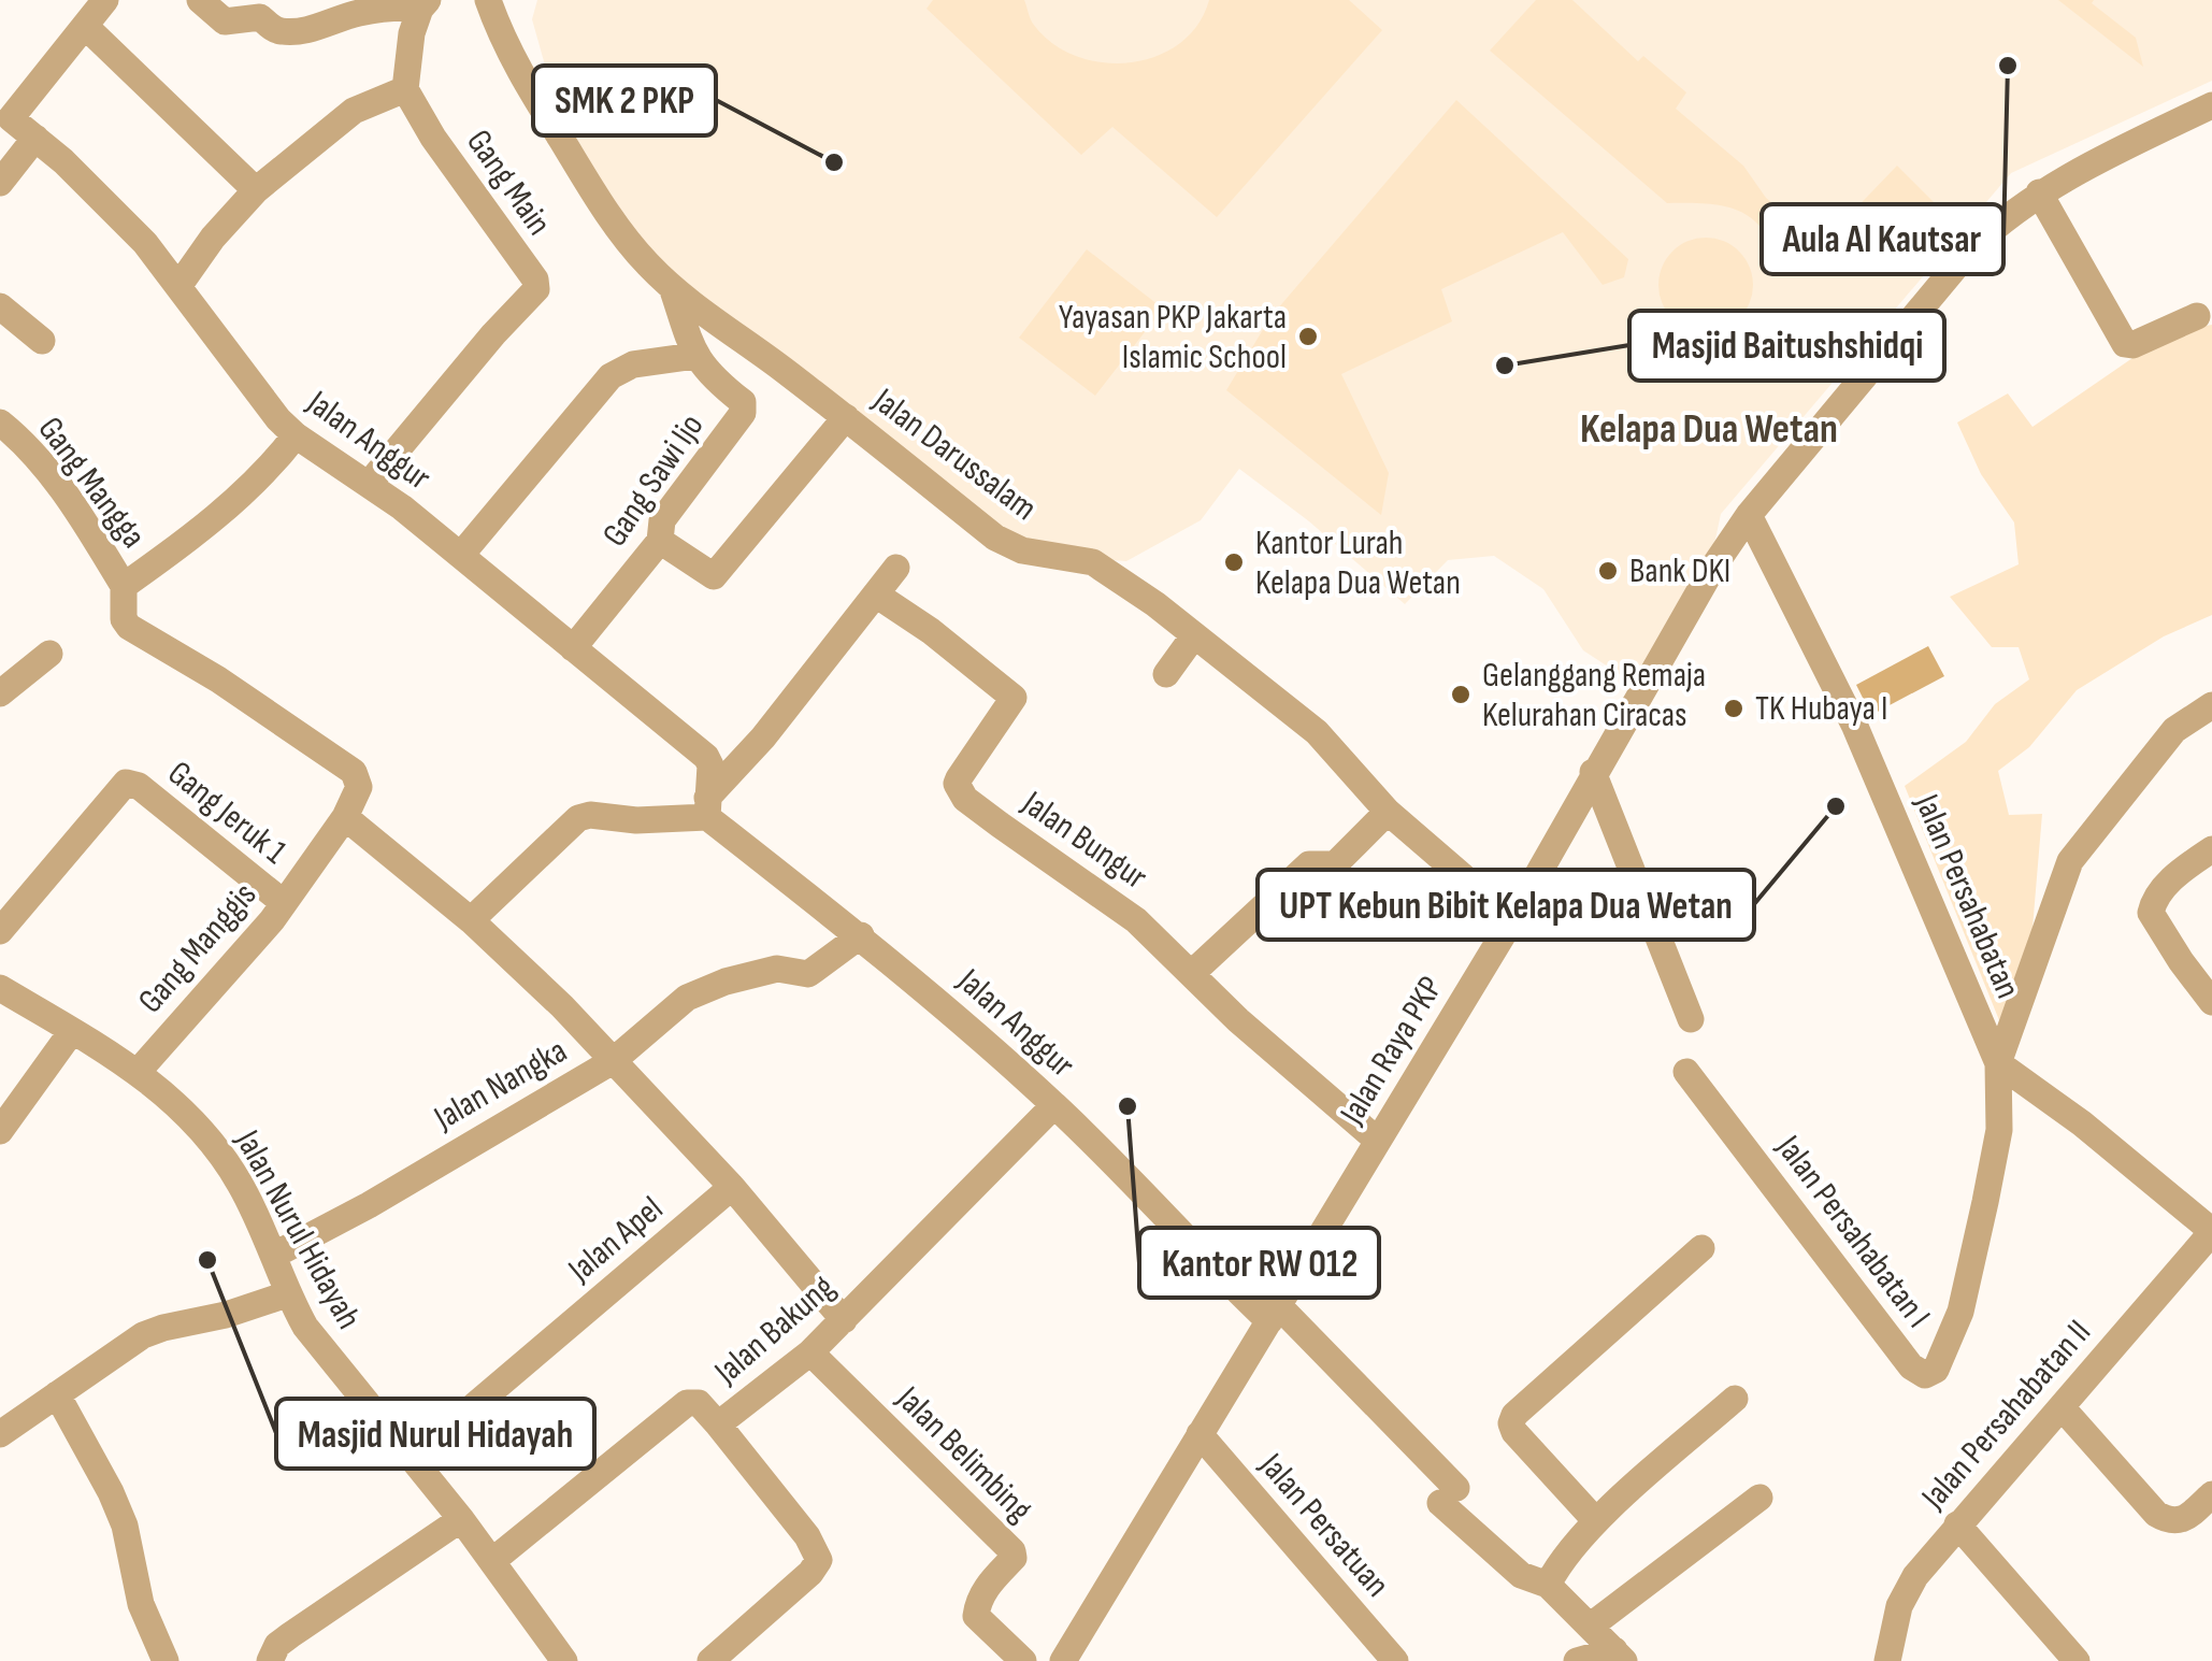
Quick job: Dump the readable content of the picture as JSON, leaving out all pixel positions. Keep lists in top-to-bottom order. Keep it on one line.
{"streets":{"street":["Gang Main","Jalan Anggur","Jalan Darussalam","Gang Sawi Ijo","Gang Mangga","Gang Jeruk 1","Jalan Bungur","Jalan Persahabatan","Gang Manggis","Jalan Raya PKP","Jalan Nangka","Jalan Nurul Hidayah","Jalan Persahabatan I","Jalan Apel","Jalan Bakung","Jalan Persahabatan II","Jalan Belimbing","Jalan Persatuan"]},"crossings":[["Gang Main","Jalan Anggur"],["Jalan Anggur","Gang Sawi Ijo"],["Jalan Anggur","Jalan Raya PKP"],["Jalan Anggur","Jalan Bakung"],["Jalan Darussalam","Gang Sawi Ijo"],["Jalan Darussalam","Jalan Raya PKP"],["Gang Jeruk 1","Gang Manggis"],["Jalan Bungur","Jalan Raya PKP"],["Jalan Persahabatan","Jalan Raya PKP"],["Jalan Persahabatan","Jalan Persahabatan I"],["Gang Manggis","Jalan Nurul Hidayah"],["Jalan Raya PKP","Jalan Persatuan"],["Jalan Nangka","Jalan Nurul Hidayah"],["Jalan Nangka","Jalan Apel"],["Jalan Nurul Hidayah","Jalan Apel"],["Jalan Bakung","Jalan Belimbing"]],"districts":["Kelapa Dua Wetan"],"places":["Aula Al Kautsar","SMK 2 PKP","Yayasan PKP Jakarta Islamic School","Masjid Baitushshidqi","Kantor Lurah Kelapa Dua Wetan","Bank DKI","Gelanggang Remaja Kelurahan Ciracas","TK Hubaya I","UPT Kebun Bibit Kelapa Dua Wetan","Kantor RW 012","Masjid Nurul Hidayah"]}
